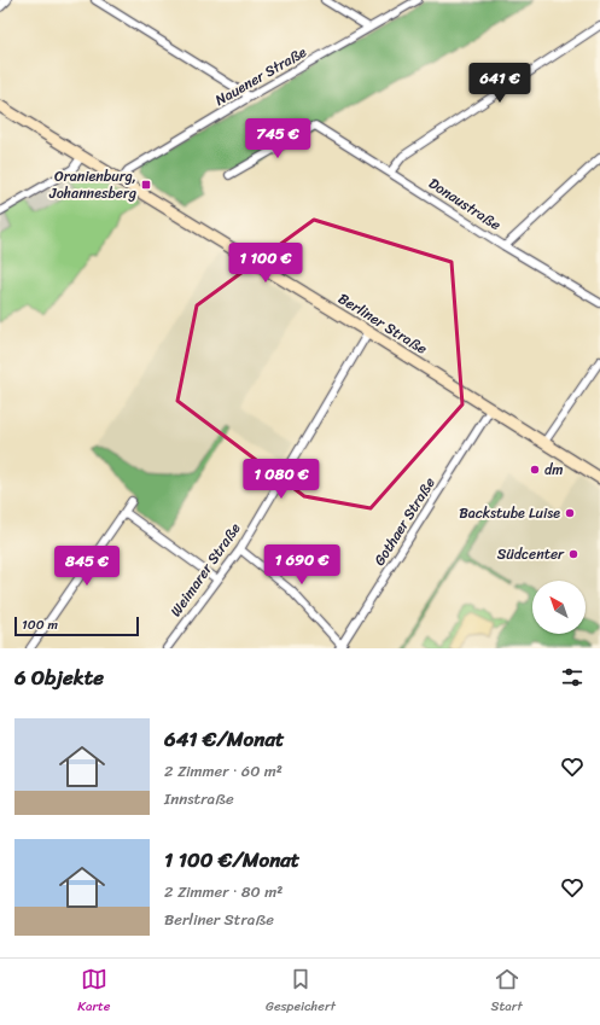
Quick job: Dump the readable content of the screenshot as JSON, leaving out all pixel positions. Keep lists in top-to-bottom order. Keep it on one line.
{"streets":{"main road":["Berliner Straße"],"street":["Nauener Straße","Donaustraße","Gothaer Straße","Weimarer Straße"]},"crossings":[["Nauener Straße","Berliner Straße"],["Berliner Straße","Gothaer Straße"],["Berliner Straße","Weimarer Straße"]],"places":{"transit":["Oranienburg, Johannesberg"],"other":["dm","Backstube Luise","Südcenter"]},"scale_bar":"100 m","north":"top left","page":{"price":["641 €","745 €","1 100 €","1 080 €","1 690 €","845 €"],"scale":"100 m","heading":"6 Objekte","list":[{"name":"641 €/Monat","note":"2 Zimmer · 60 m² · Innstraße"},{"name":"1 100 €/Monat","note":"2 Zimmer · 80 m² · Berliner Straße"}],"tabs":["Karte","Gespeichert","Start"]}}
